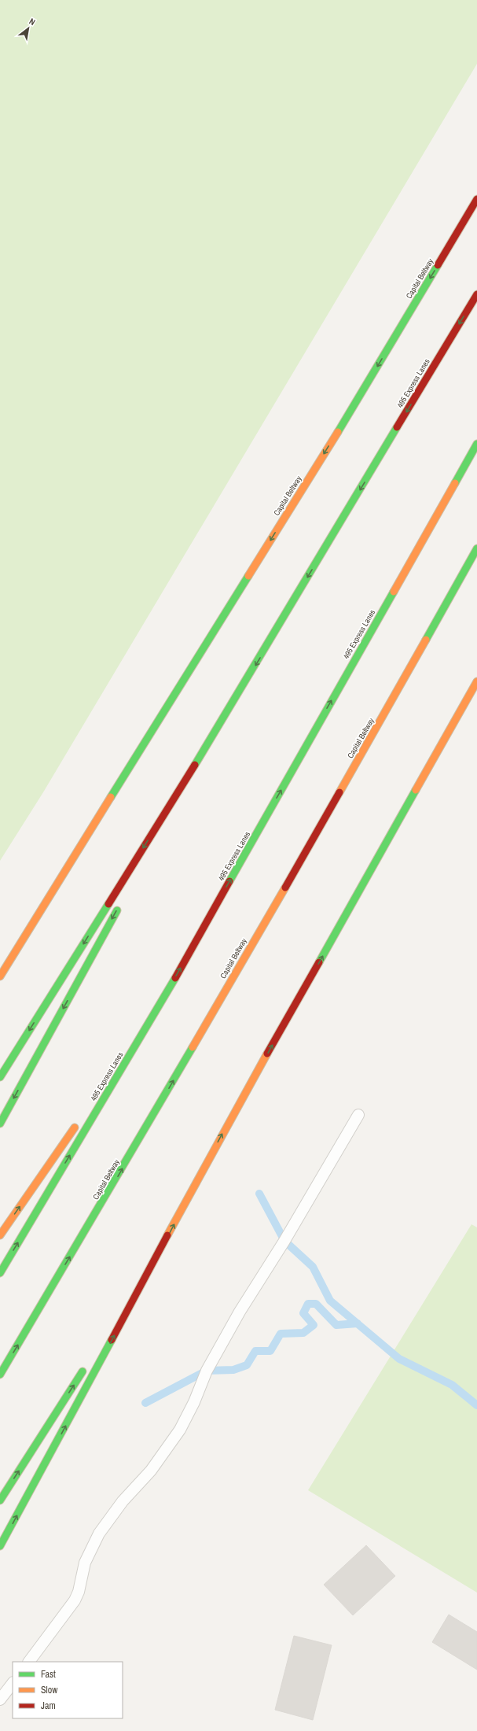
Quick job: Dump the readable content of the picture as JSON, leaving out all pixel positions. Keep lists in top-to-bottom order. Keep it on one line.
{"streets":{"highway":["Capital Beltway","495 Express Lanes"]},"legend":["Fast","Slow","Jam"],"north":"top right"}
